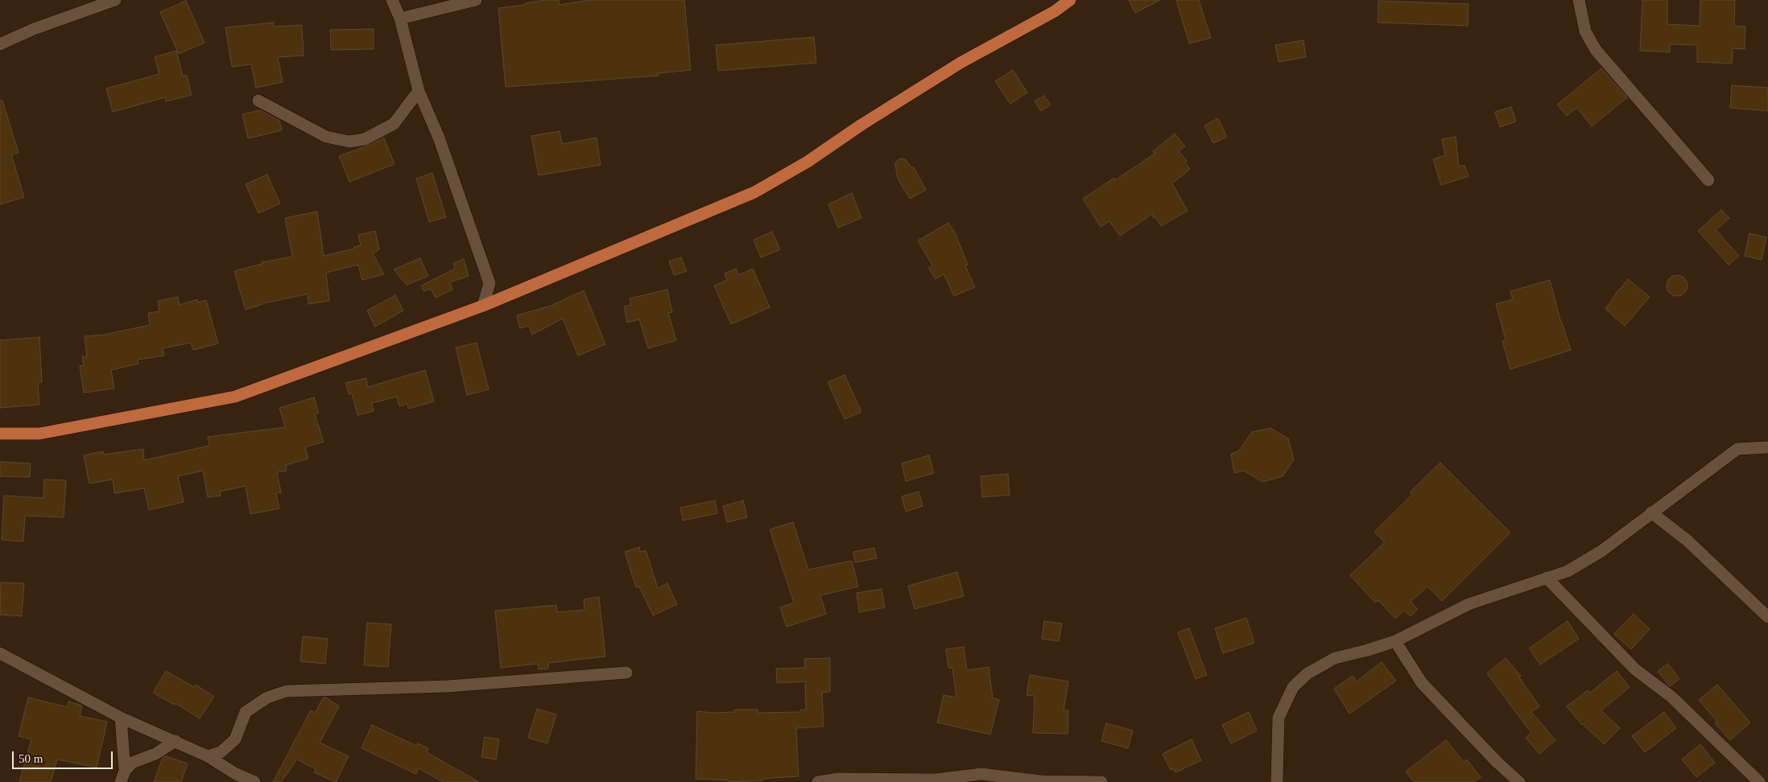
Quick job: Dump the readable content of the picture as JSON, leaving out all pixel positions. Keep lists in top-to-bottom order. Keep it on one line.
{"scale_bar":"50 m"}
